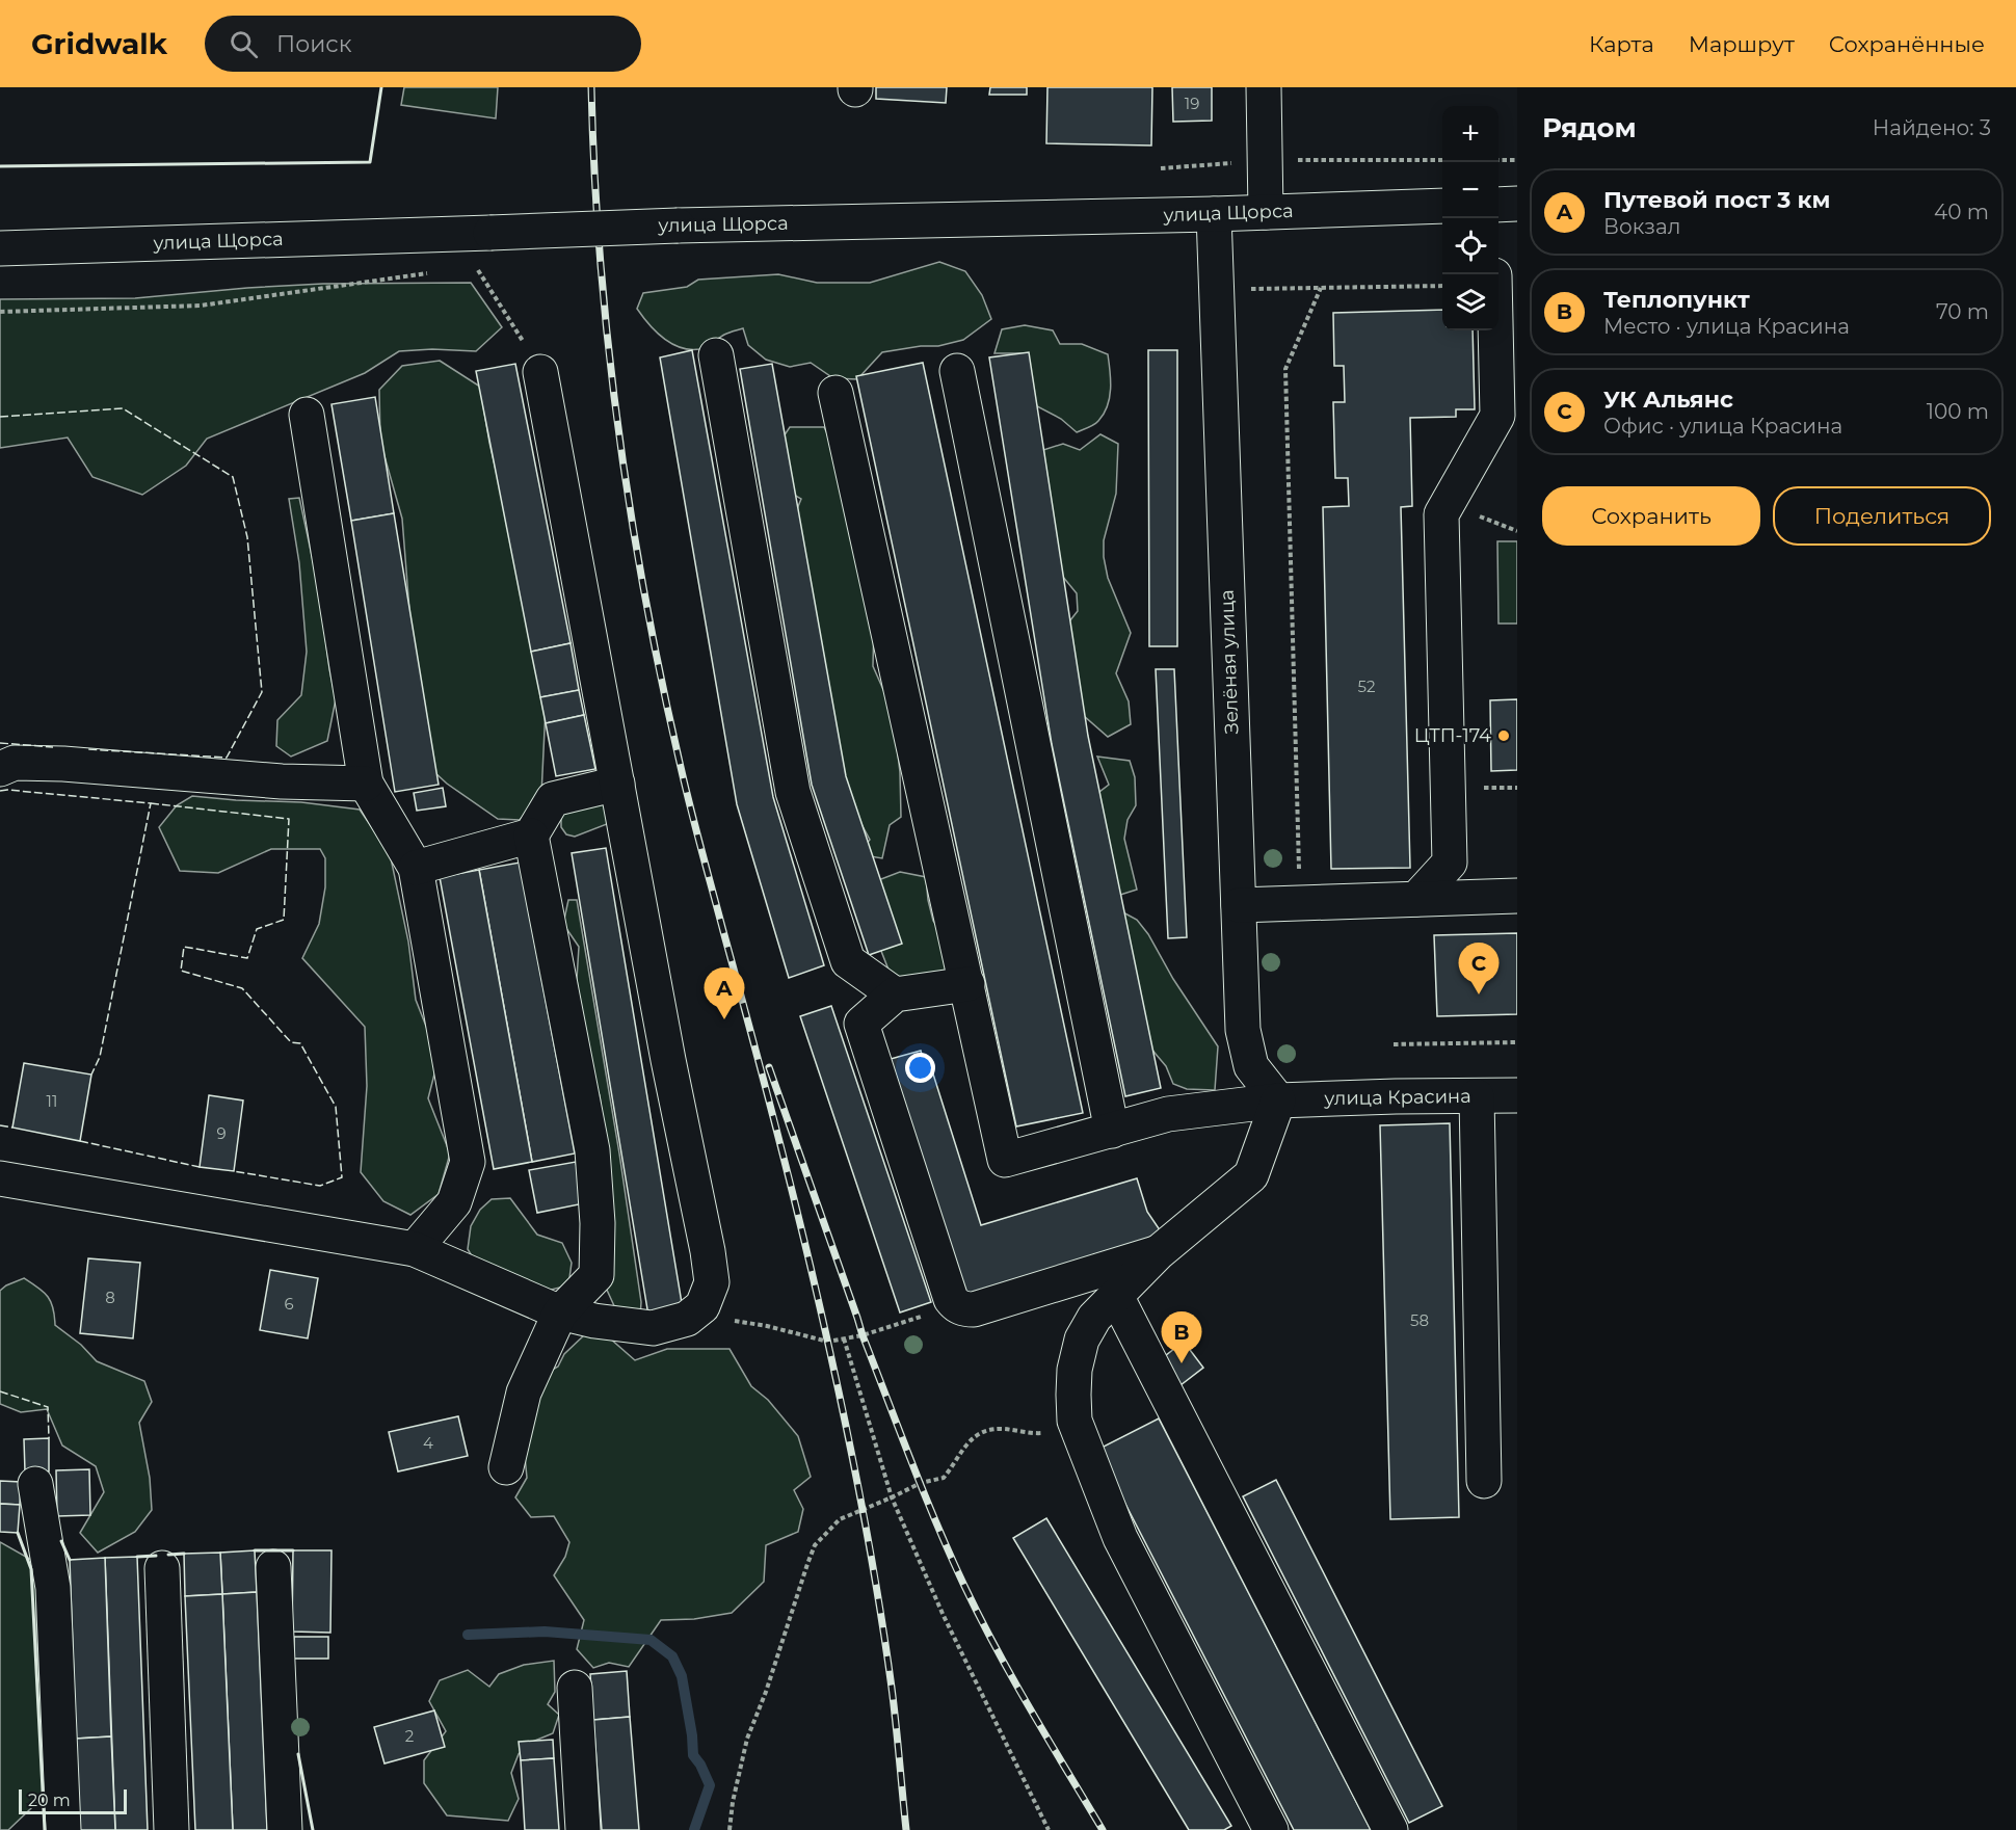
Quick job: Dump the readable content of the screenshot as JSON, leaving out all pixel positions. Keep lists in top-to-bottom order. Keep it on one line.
{"streets":{"street":["улица Щорса","Зелёная улица","улица Красина"]},"crossings":[["улица Щорса","Зелёная улица"],["Зелёная улица","улица Красина"]],"places":["ЦТП-174"],"house_numbers":["19","52","11","9","8","6","58","4","2"],"scale_bar":"20 m","page":{"header":"Gridwalk","search":"Поиск","nav":["Карта","Маршрут","Сохранённые"],"heading":["Рядом","Найдено: 3"],"map_buttons":["+","−"],"list":[{"mark":"A","name":"Путевой пост 3 км","note":"Вокзал","value":"40 m"},{"mark":"B","name":"Теплопункт","note":"Место · улица Красина","value":"70 m"},{"mark":"C","name":"УК Альянс","note":"Офис · улица Красина","value":"100 m"}],"buttons":["Сохранить","Поделиться"],"pins":["C","A","B"],"scale":"20 m"}}
